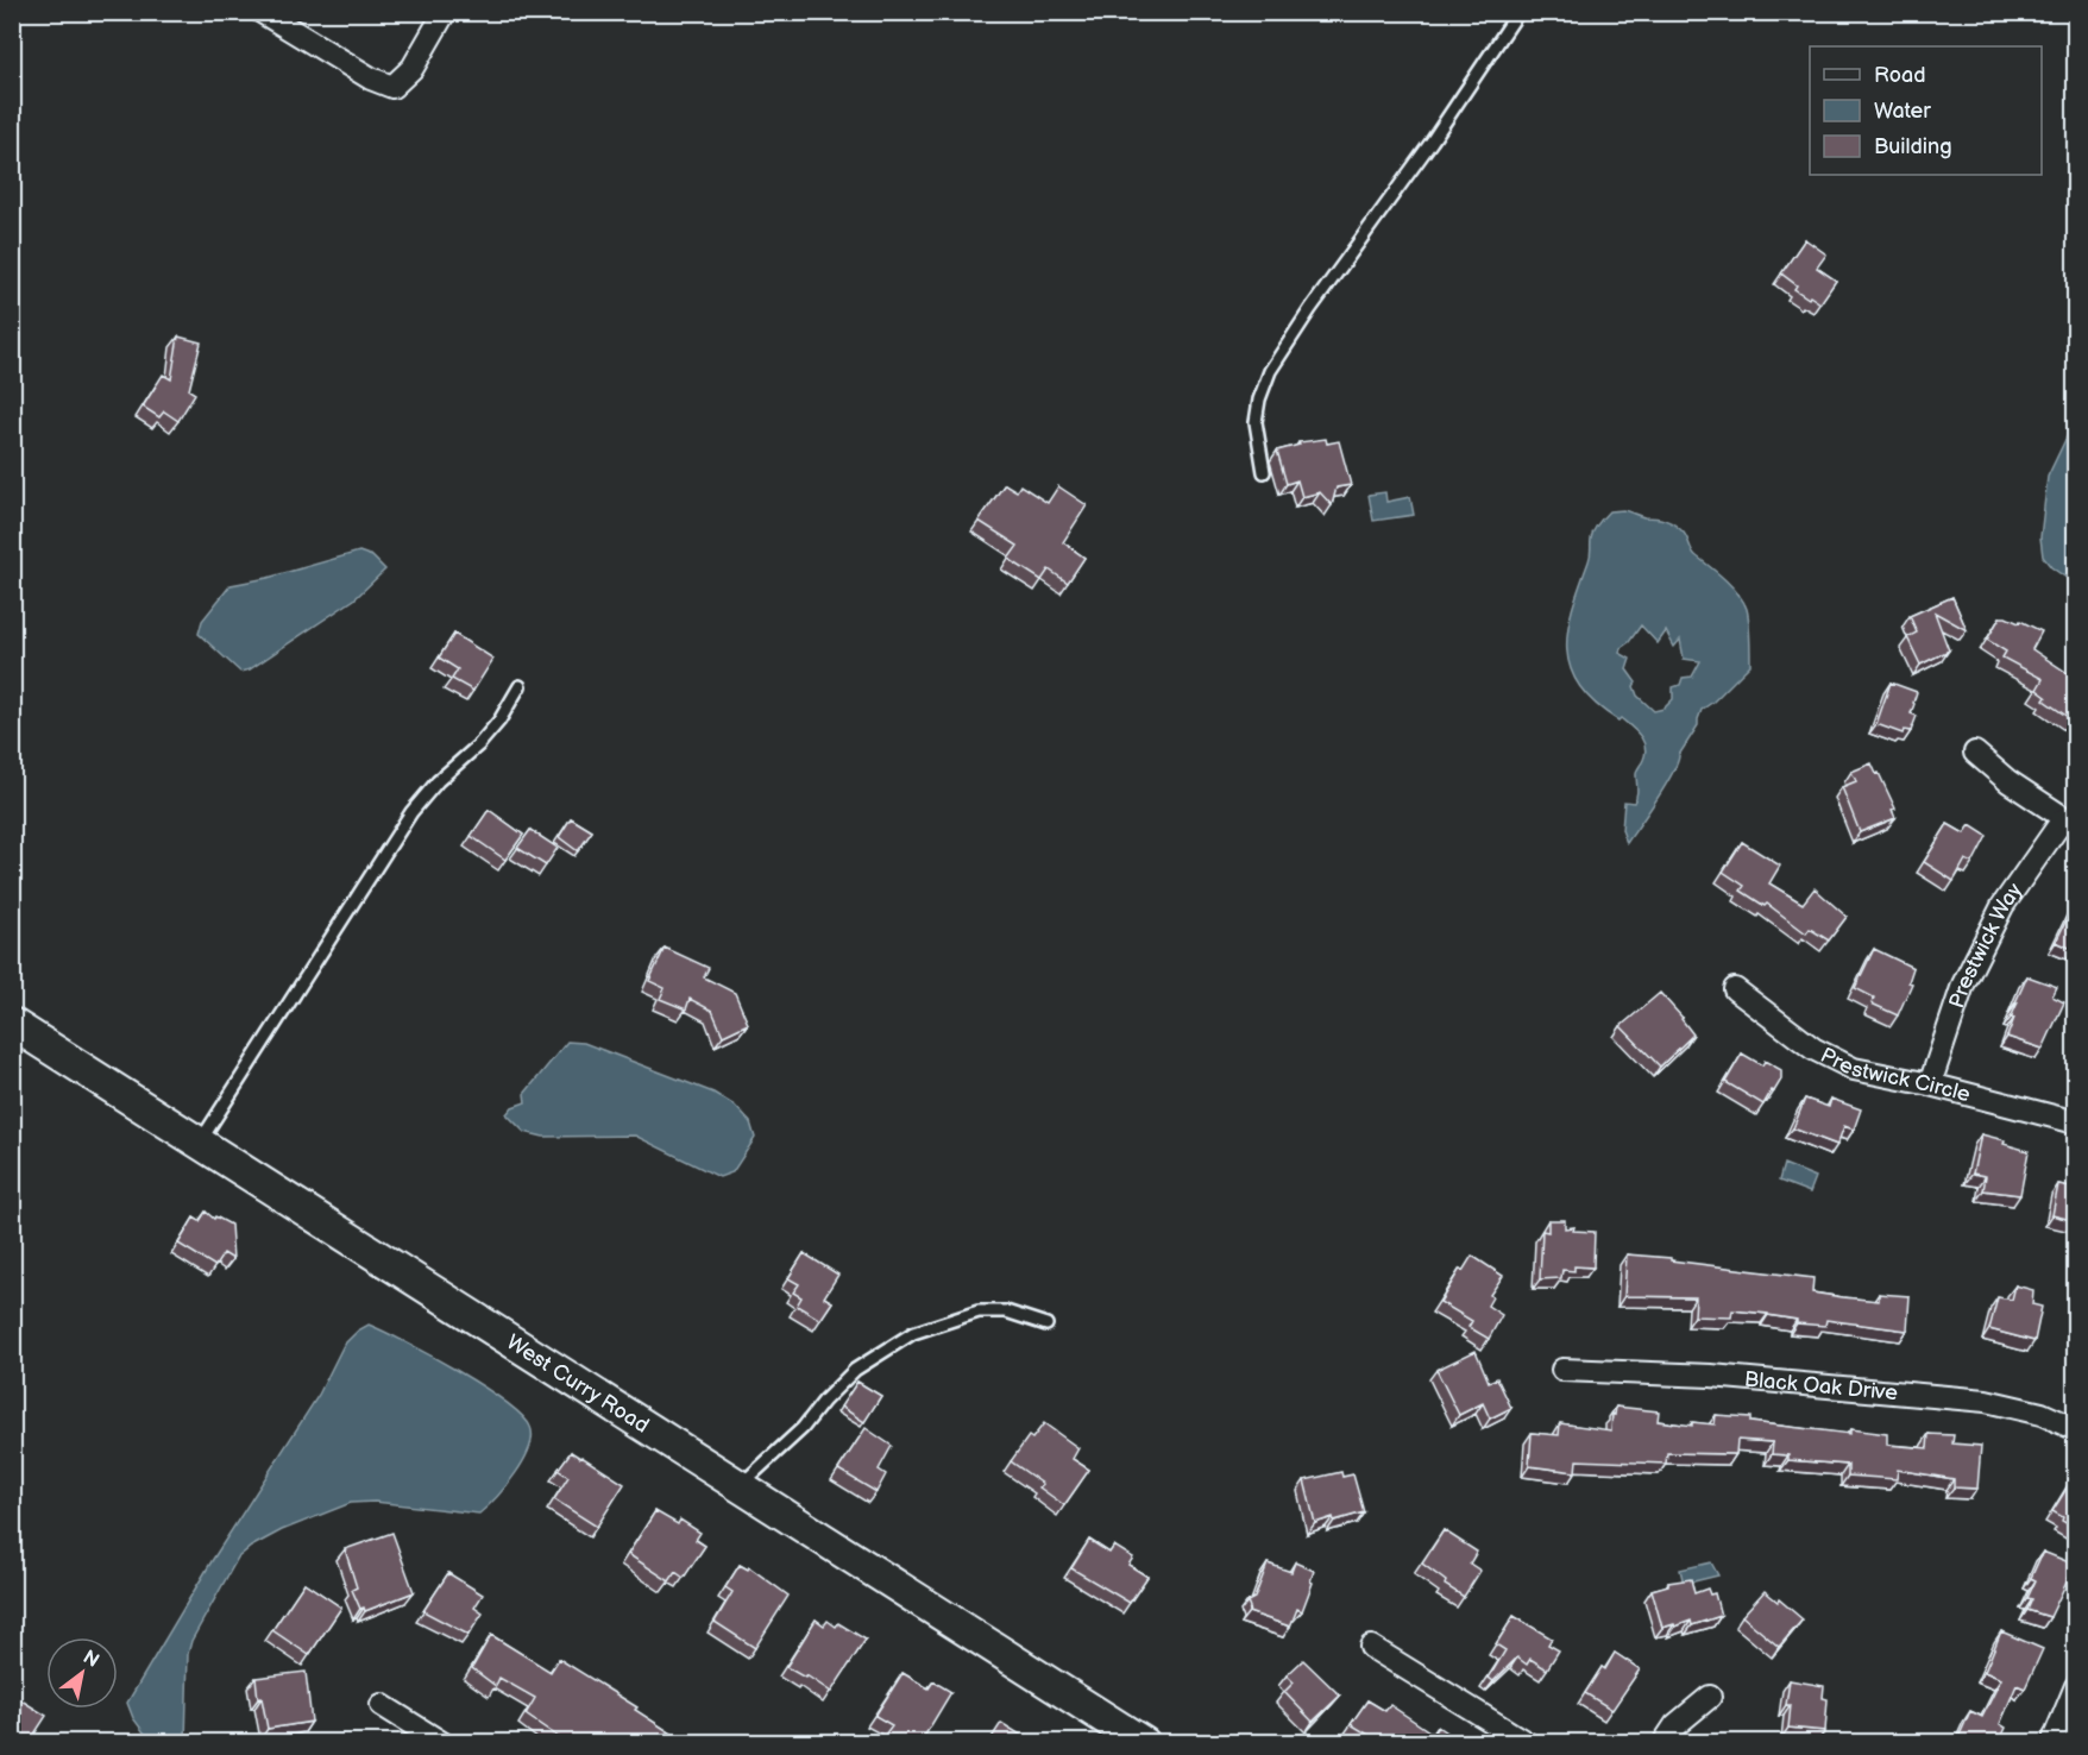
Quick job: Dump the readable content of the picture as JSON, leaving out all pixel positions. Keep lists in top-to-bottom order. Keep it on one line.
{"streets":{"street":["Prestwick Way","Prestwick Circle","West Curry Road","Black Oak Drive"]},"crossings":[["Prestwick Way","Prestwick Circle"]],"legend":["Road","Water","Building"],"north":"top right"}
